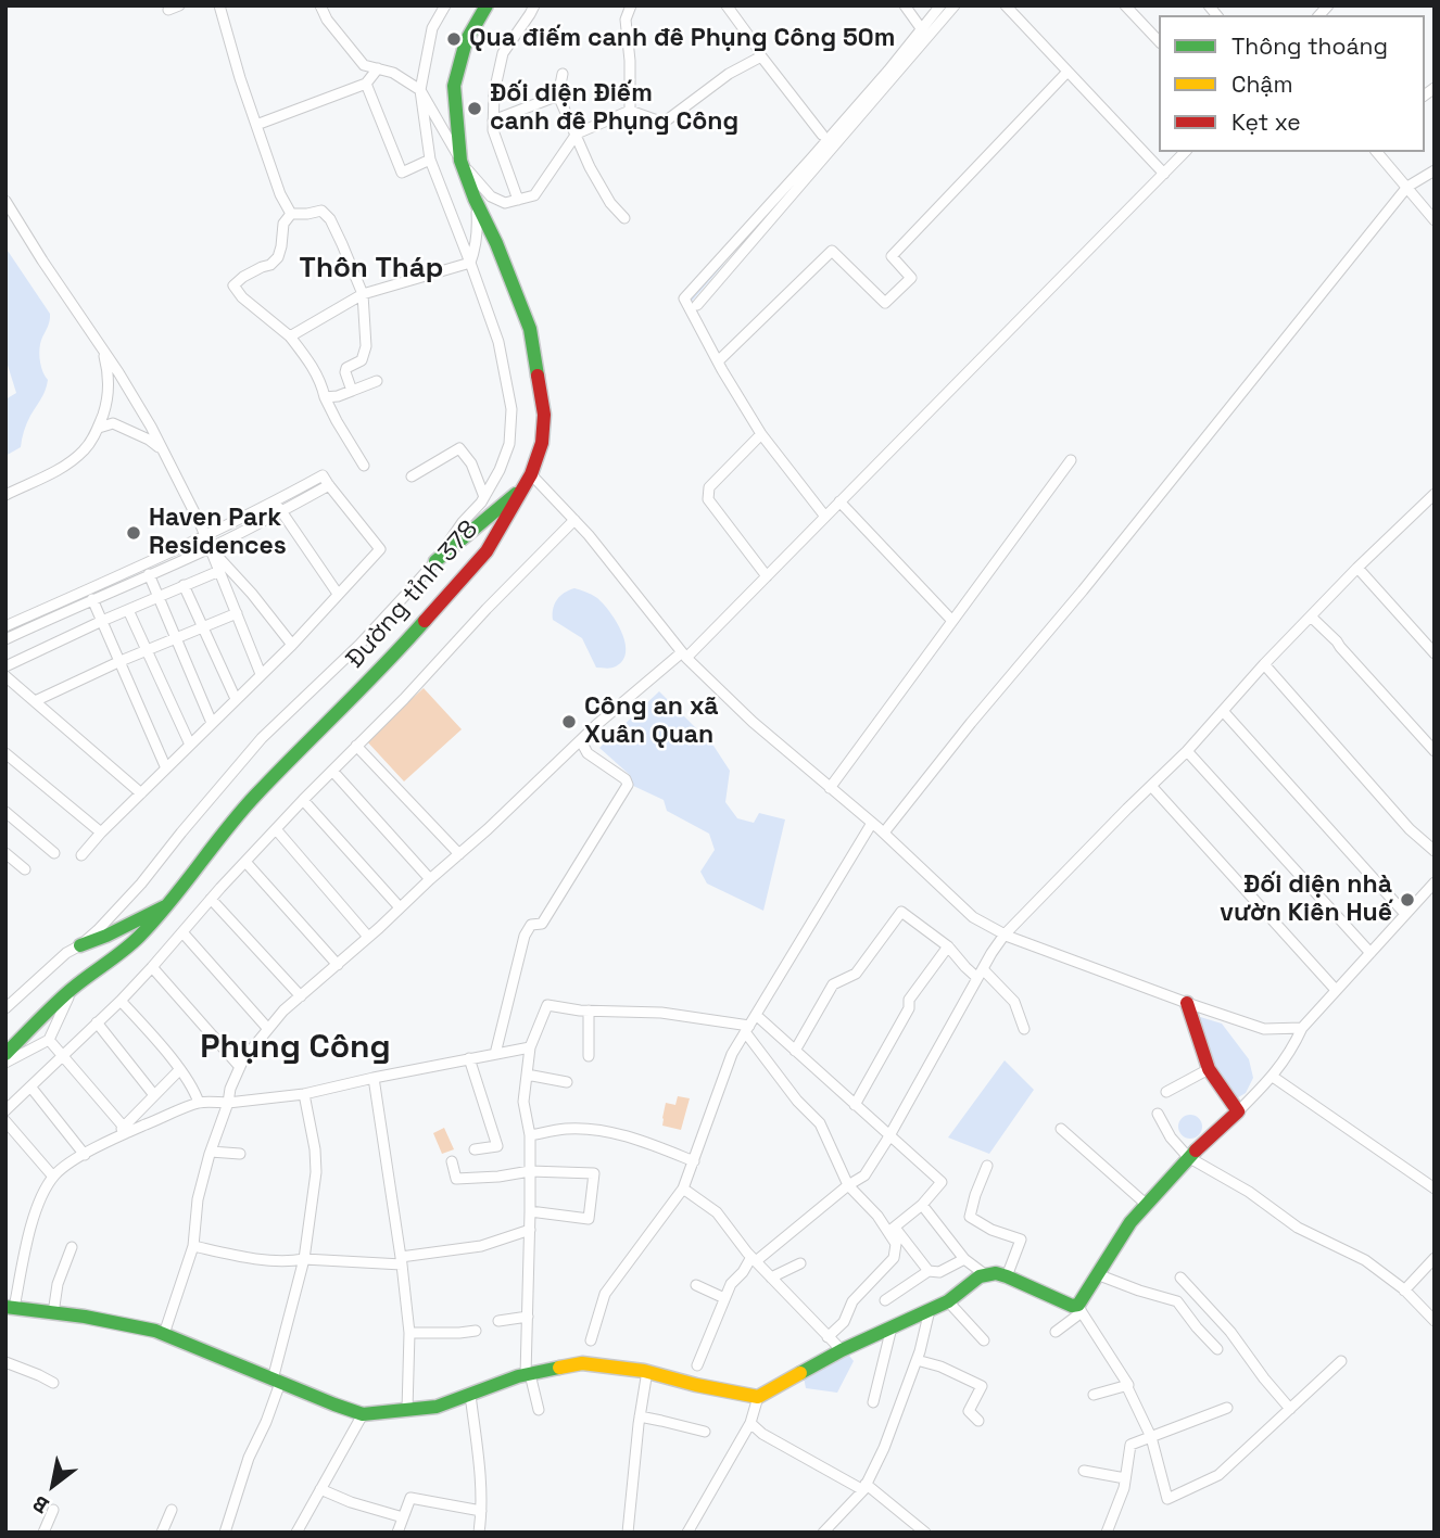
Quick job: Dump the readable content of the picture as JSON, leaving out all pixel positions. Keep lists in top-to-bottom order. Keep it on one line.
{"streets":{"street":["Đường tỉnh 378"]},"districts":["Thôn Tháp","Phụng Công"],"places":["Qua điếm canh đê Phụng Công 50m","Đối diện Điếm canh đê Phụng Công","Haven Park Residences","Công an xã Xuân Quan","Đối diện nhà vườn Kiên Huế"],"legend":["Thông thoáng","Chậm","Kẹt xe"],"north":"bottom left"}
